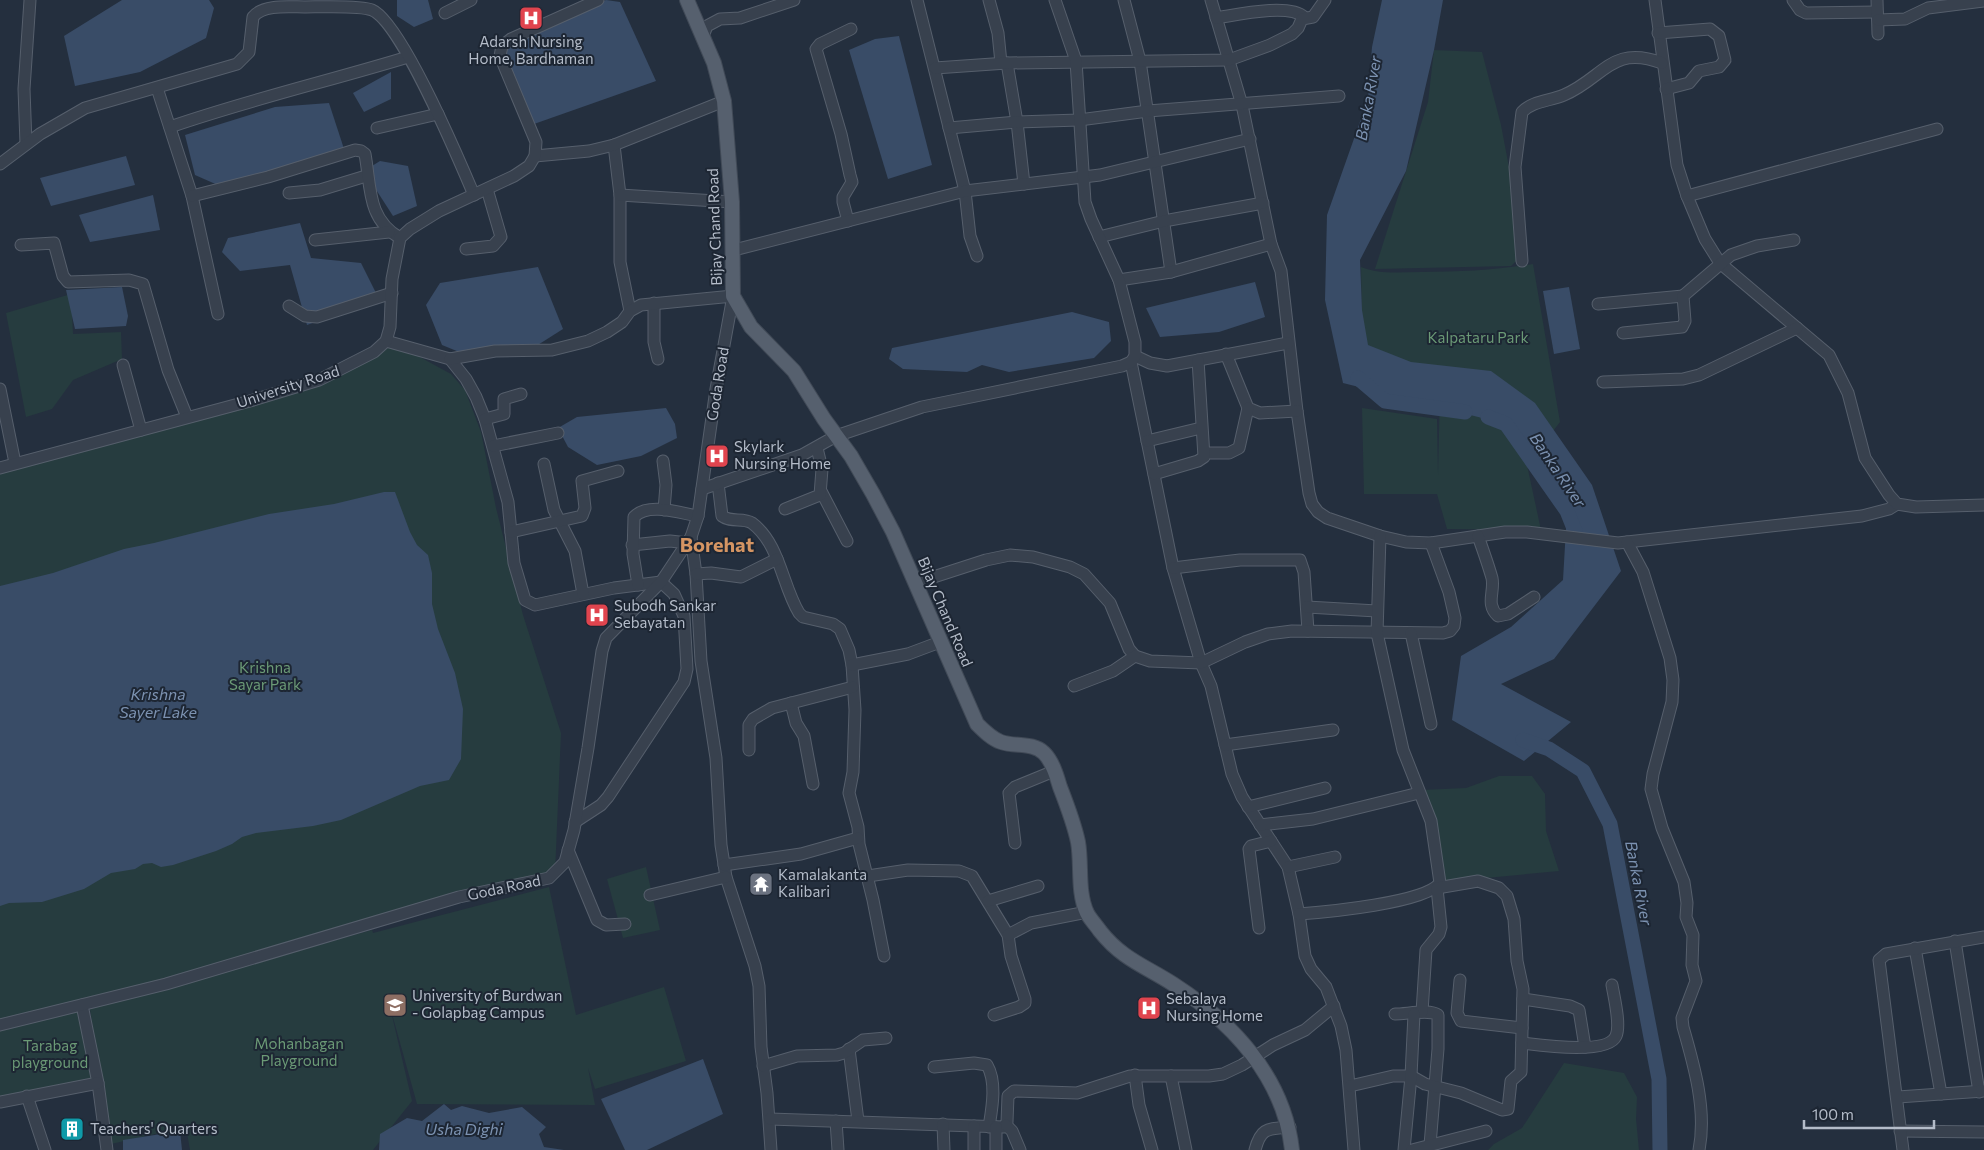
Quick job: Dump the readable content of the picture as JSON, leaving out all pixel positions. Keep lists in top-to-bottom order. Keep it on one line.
{"streets":{"main road":["Bijay Chand Road"],"street":["Goda Road","University Road"]},"crossings":[["Bijay Chand Road","Goda Road"]],"districts":["Borehat"],"water":["Banka River","Krishna Sayer Lake","Usha Dighi"],"parks":["Kalpataru Park","Krishna Sayar Park","Mohanbagan Playground","Tarabag playground"],"places":{"hospital":["Adarsh Nursing Home, Bardhaman","Skylark Nursing Home","Subodh Sankar Sebayatan","Sebalaya Nursing Home"],"temple":["Kamalakanta Kalibari"],"school or university":["University of Burdwan - Golapbag Campus"],"building":["Teachers' Quarters"]},"scale_bar":"100 m"}
